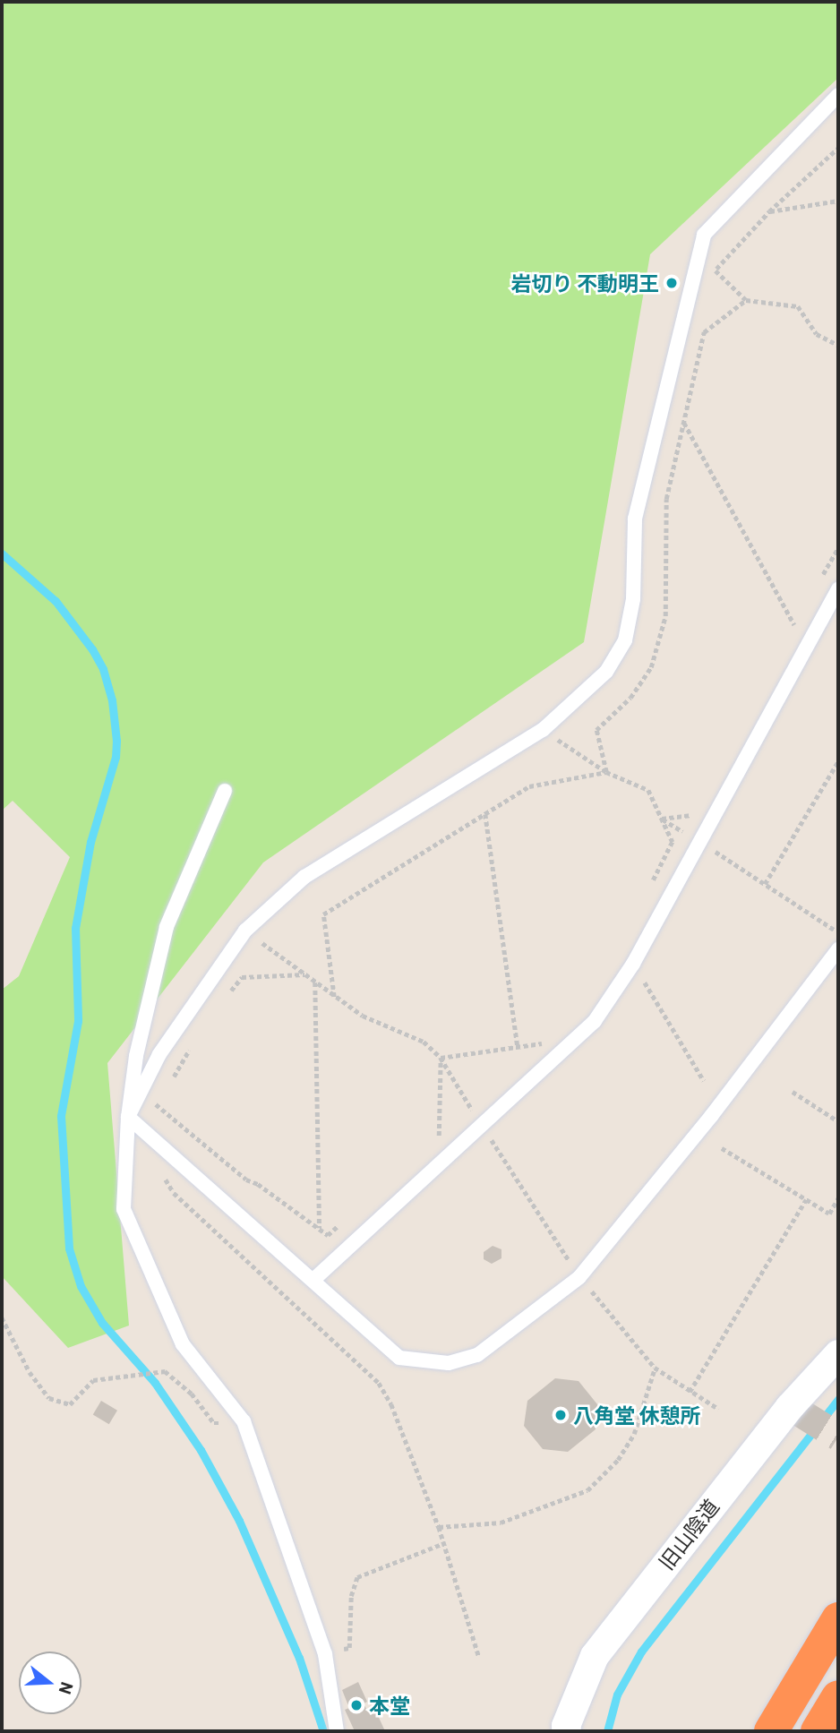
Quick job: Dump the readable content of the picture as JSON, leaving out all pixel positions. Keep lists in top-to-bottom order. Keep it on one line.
{"streets":{"street":["旧山陰道"]},"places":["岩切り 不動明王","八角堂 休憩所","本堂"],"north":"right"}
